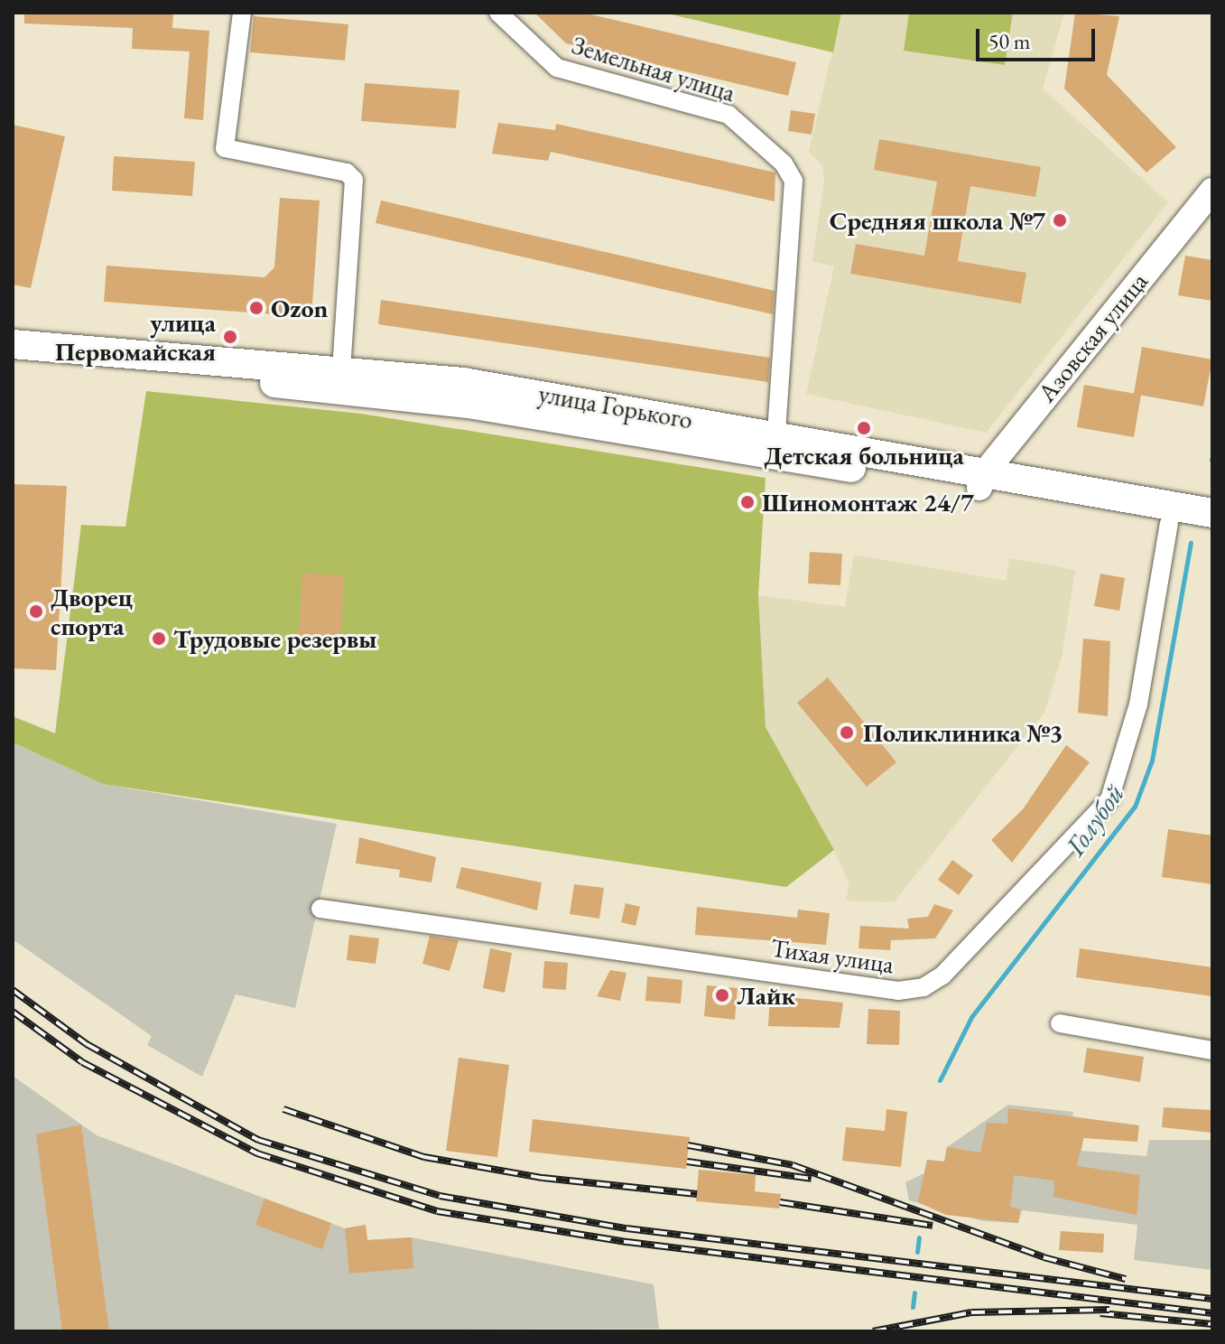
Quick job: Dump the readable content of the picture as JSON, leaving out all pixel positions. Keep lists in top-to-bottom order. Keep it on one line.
{"streets":{"main road":["Азовская улица","улица Горького"],"street":["Земельная улица","Тихая улица"]},"crossings":[["Земельная улица","улица Горького"],["Азовская улица","улица Горького"],["улица Горького","Тихая улица"]],"water":["Голубой"],"places":["Средняя школа №7","Ozon","улица Первомайская","Детская больница","Шиномонтаж 24/7","Дворец спорта","Трудовые резервы","Поликлиника №3","Лайк"],"scale_bar":"50 m"}
